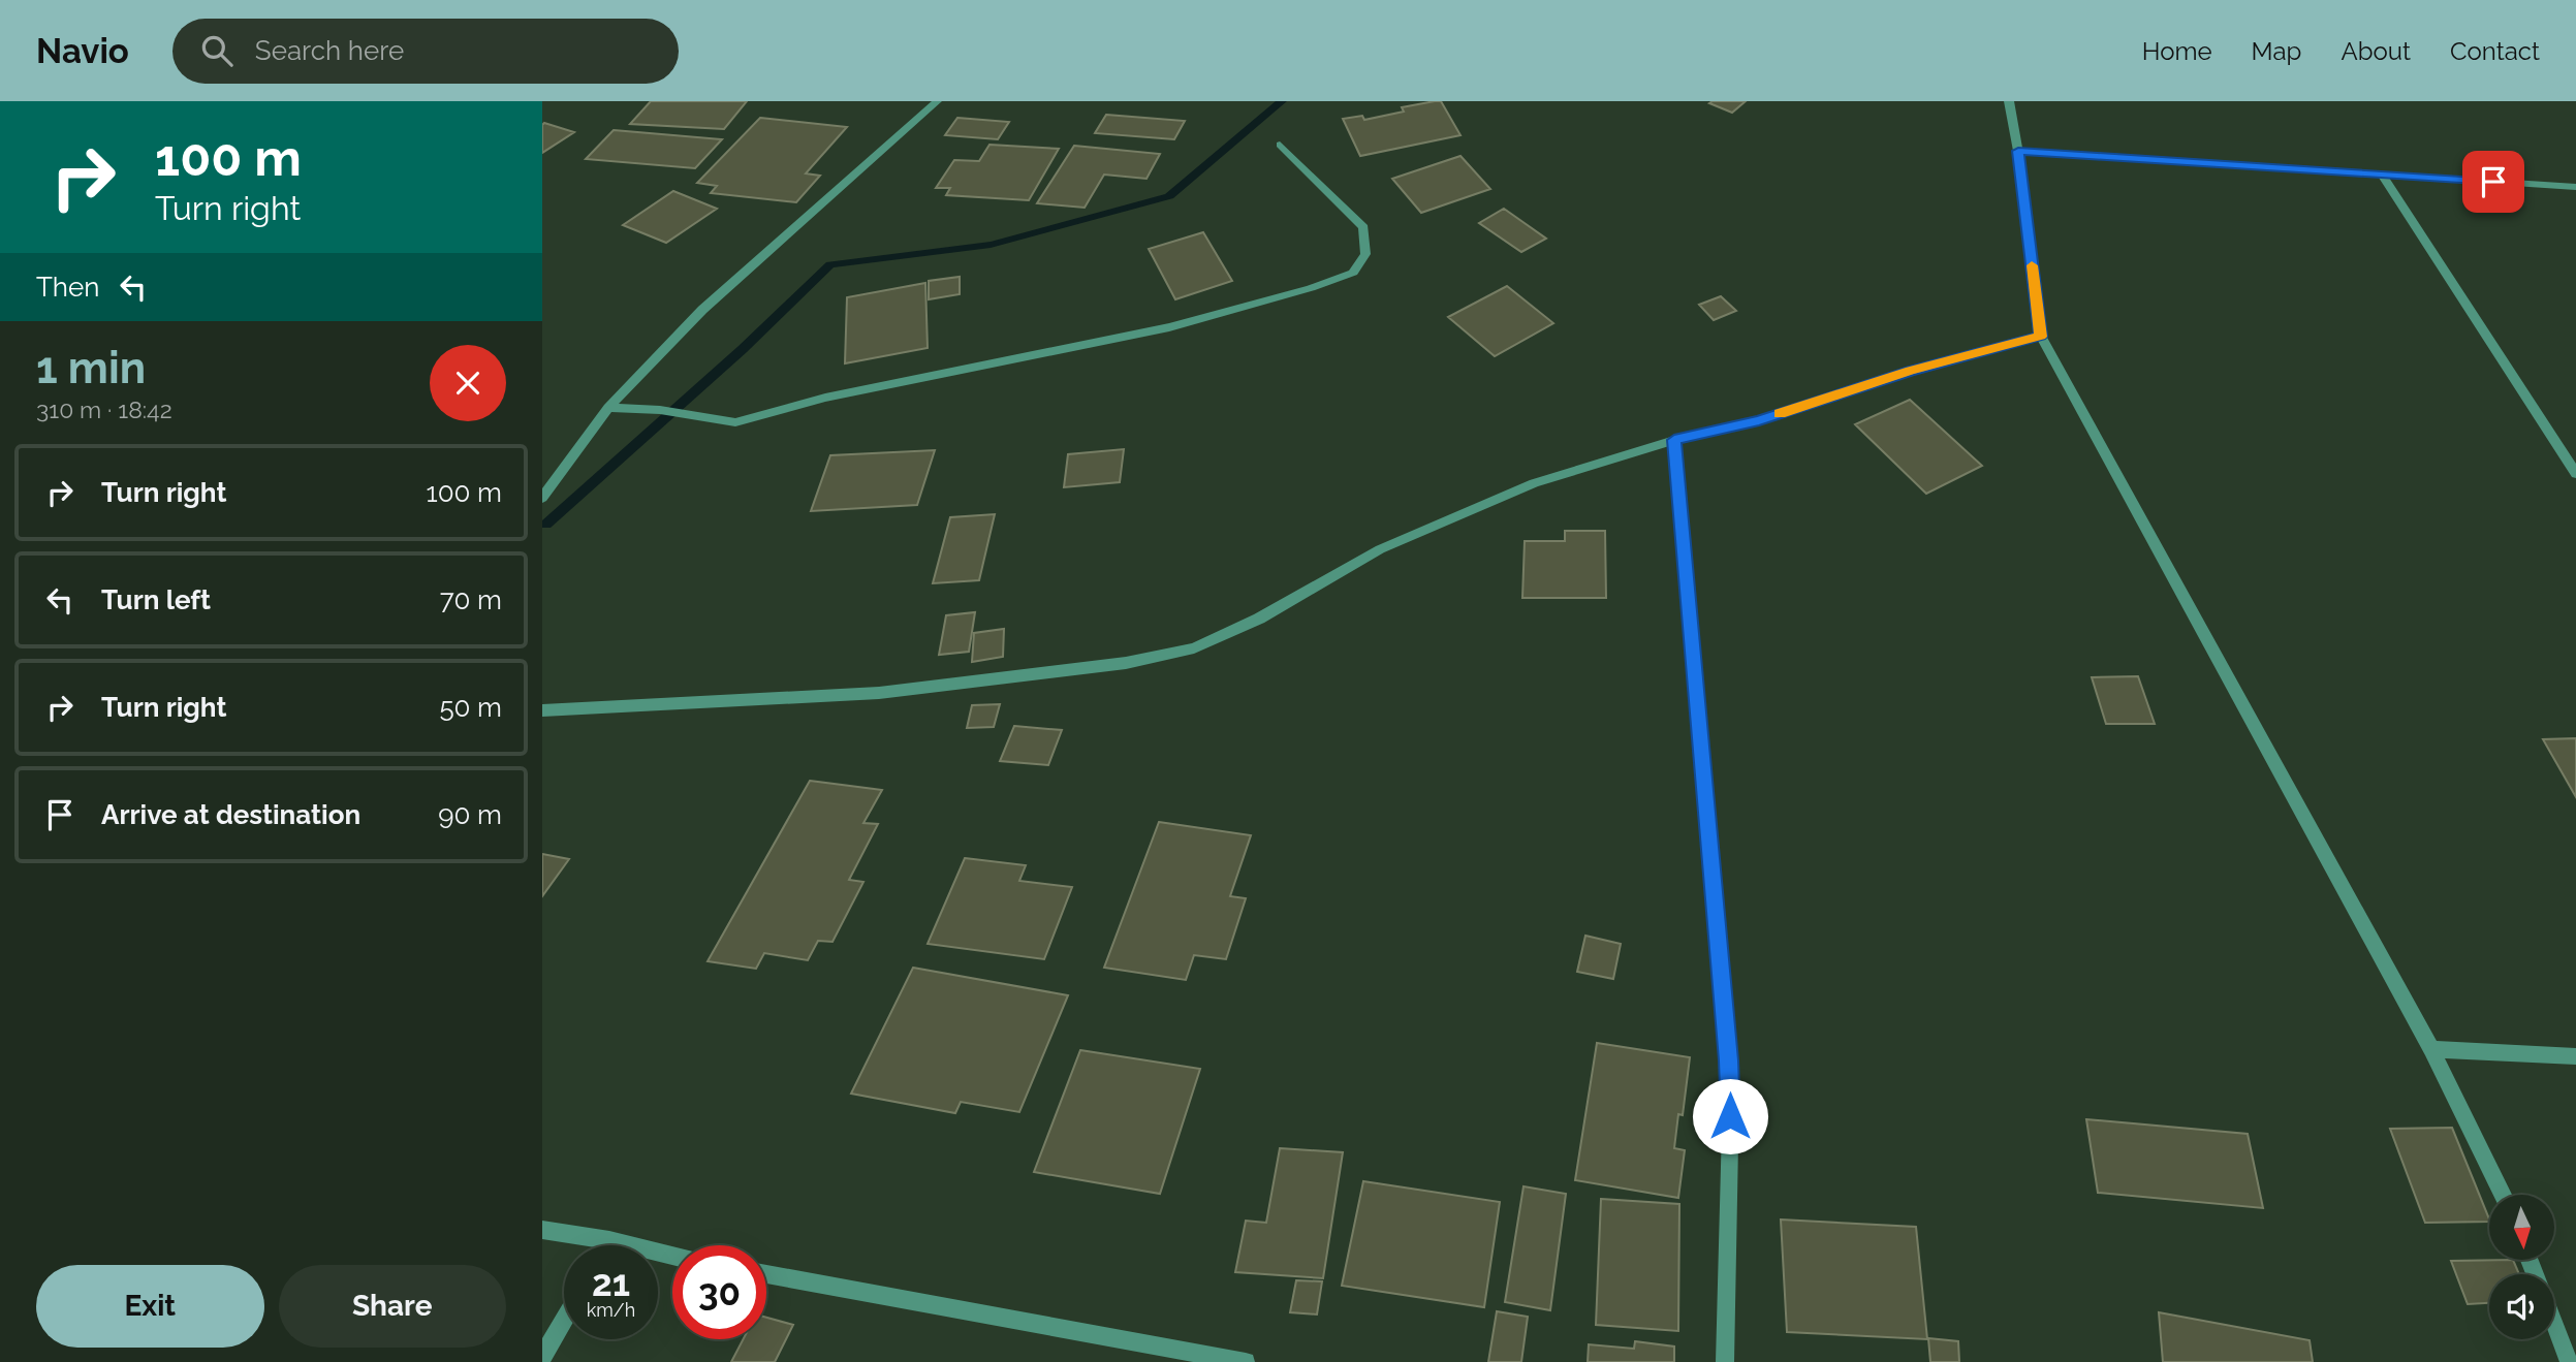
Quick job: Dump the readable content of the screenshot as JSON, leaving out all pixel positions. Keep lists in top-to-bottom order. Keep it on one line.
{"north":"bottom","page":{"header":"Navio","search":"Search here","nav":["Home","Map","About","Contact"],"turn":["100 m","Turn right"],"then":"Then","heading":["1 min","310 m · 18:42"],"list":[{"name":"Turn right","value":"100 m"},{"name":"Turn left","value":"70 m"},{"name":"Turn right","value":"50 m"},{"name":"Arrive at destination","value":"90 m"}],"speed":"21 km/h","limit":"30","buttons":["Exit","Share"]}}
